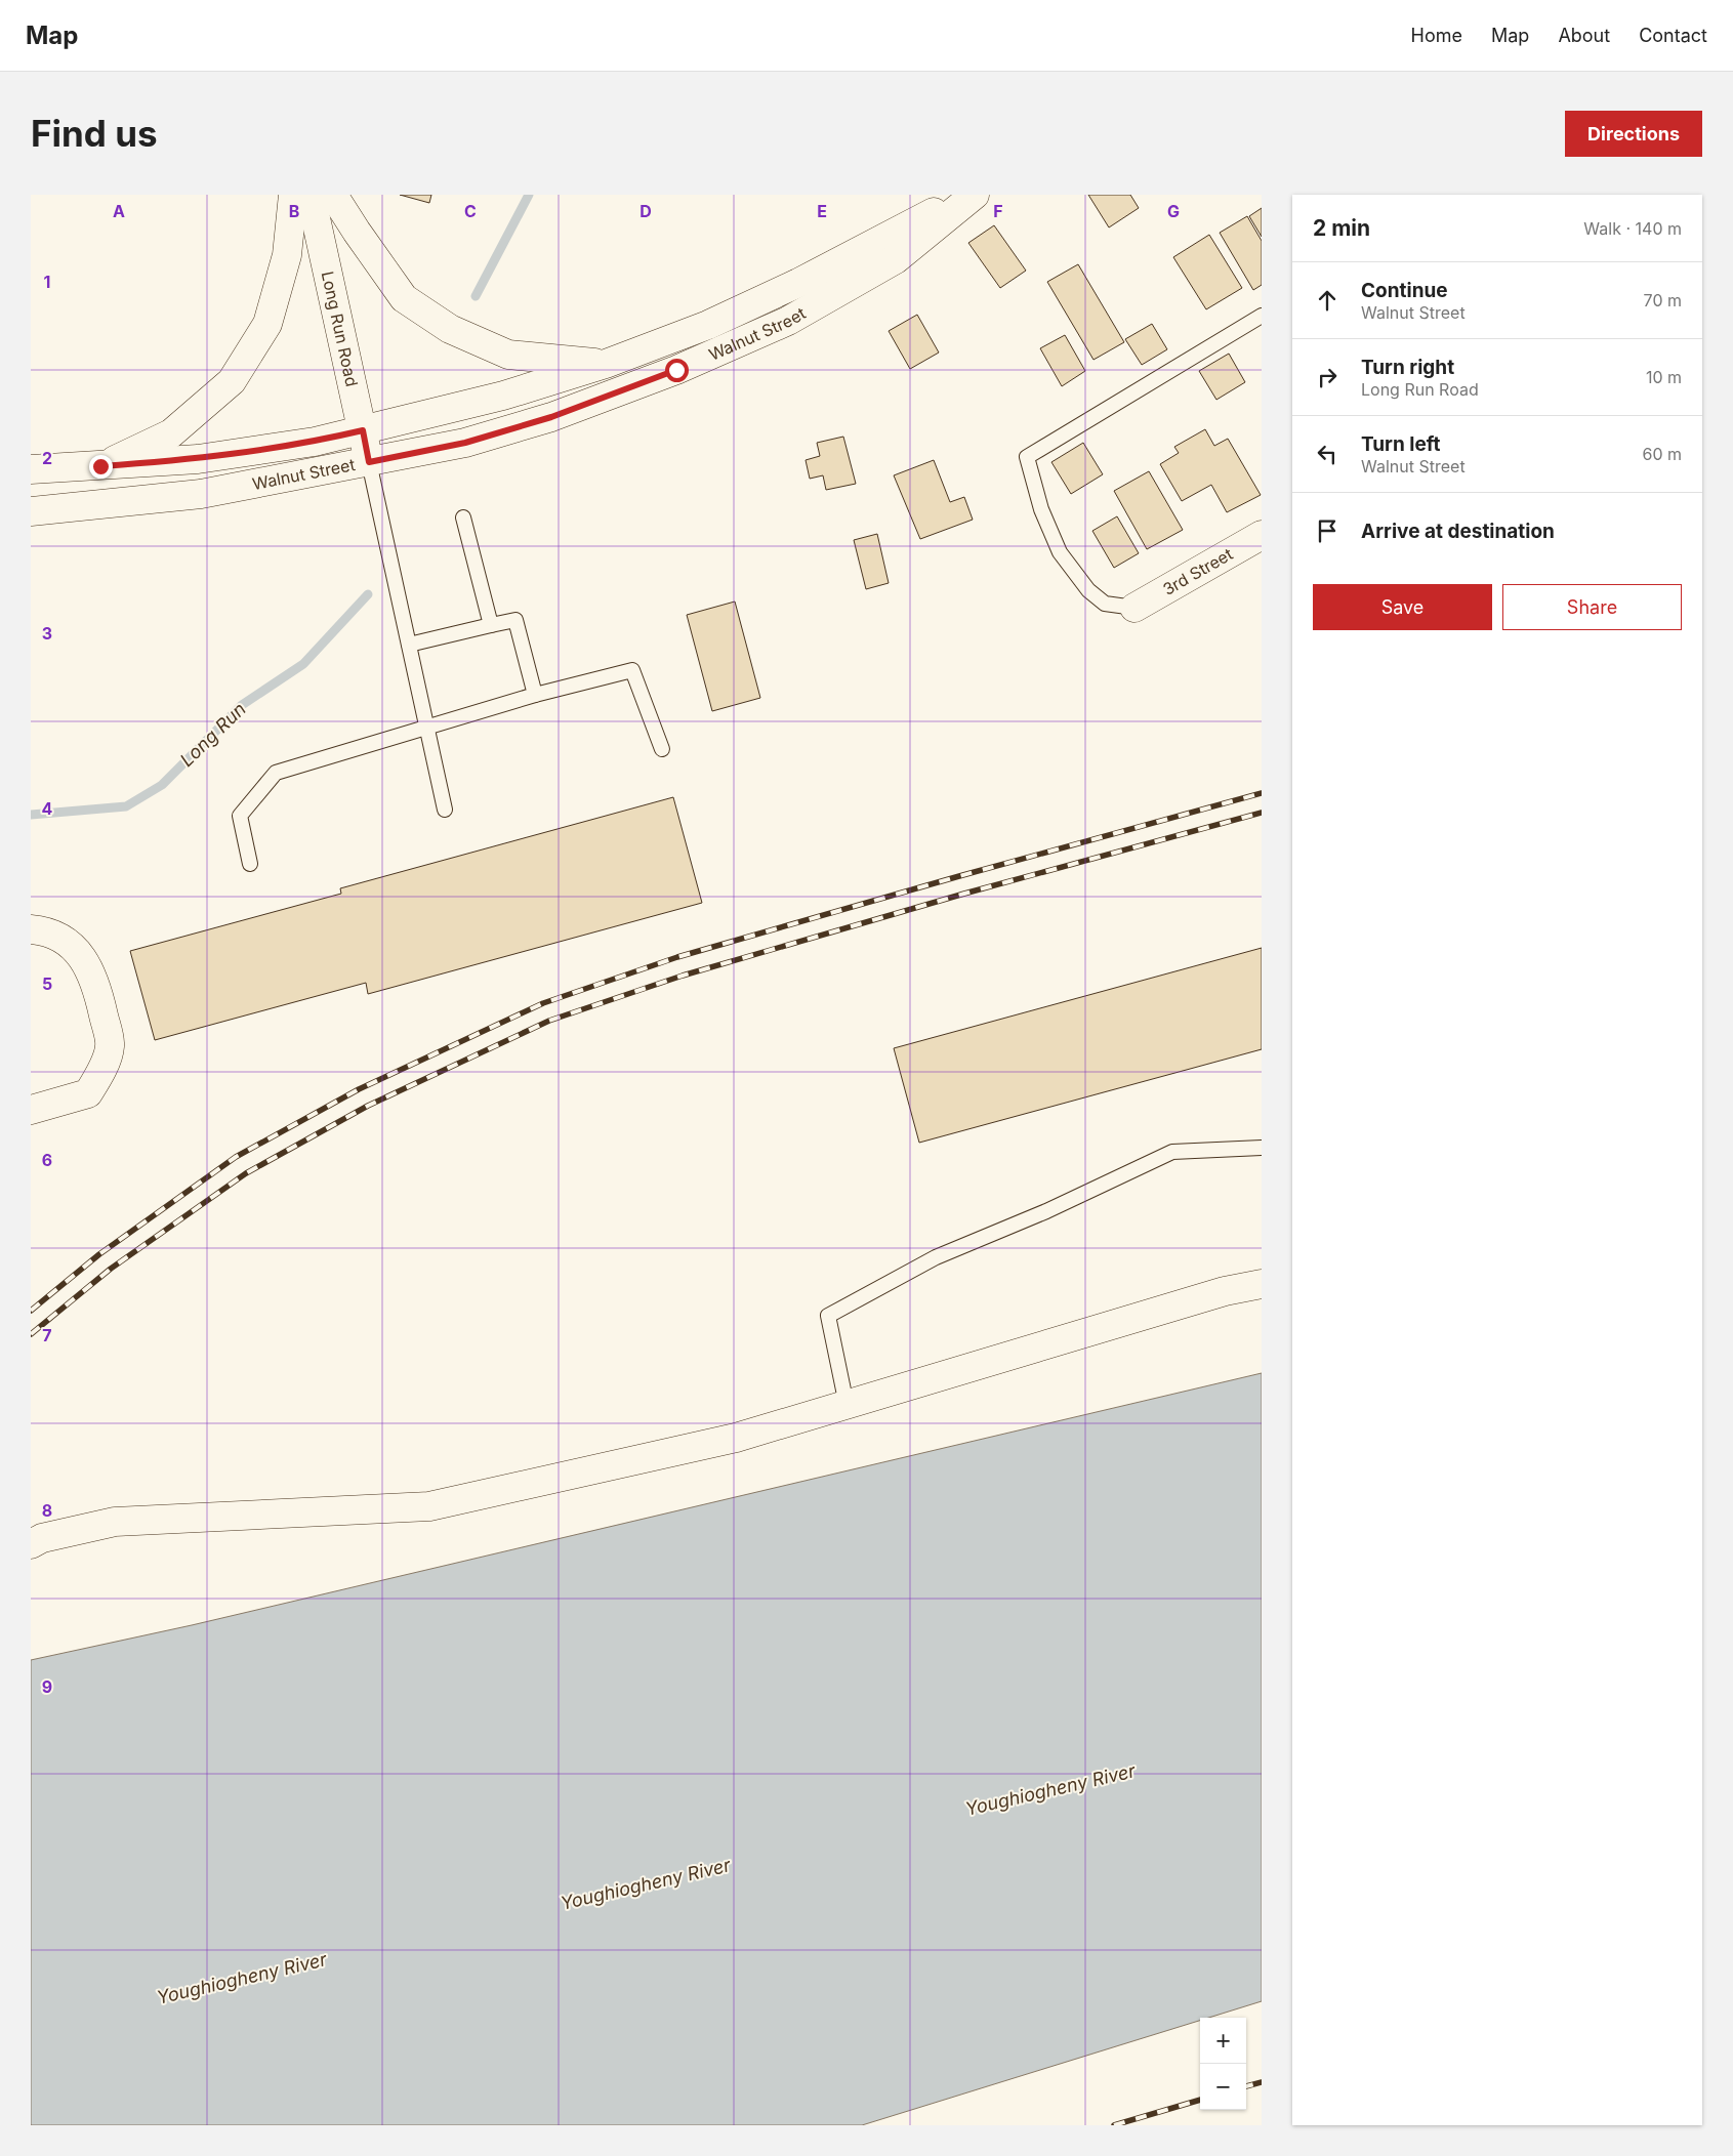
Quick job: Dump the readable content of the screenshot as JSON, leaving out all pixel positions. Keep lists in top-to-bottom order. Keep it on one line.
{"streets":{"main road":["Long Run Road","Walnut Street","3rd Street"]},"crossings":[["Long Run Road","Walnut Street"]],"water":["Long Run","Youghiogheny River"],"page":{"header":"Map","nav":["Home","Map","About","Contact"],"buttons":["Directions",["Save","Share"]],"title":"Find us","heading":["2 min","Walk · 140 m"],"list":[["Continue","Walnut Street","70 m"],["Turn right","Long Run Road","10 m"],["Turn left","Walnut Street","60 m"],"Arrive at destination"],"map_buttons":["+","−"]},"grid":{"columns":["A","B","C","D","E","F","G"],"rows":["1","2","3","4","5","6","7","8","9"]}}
